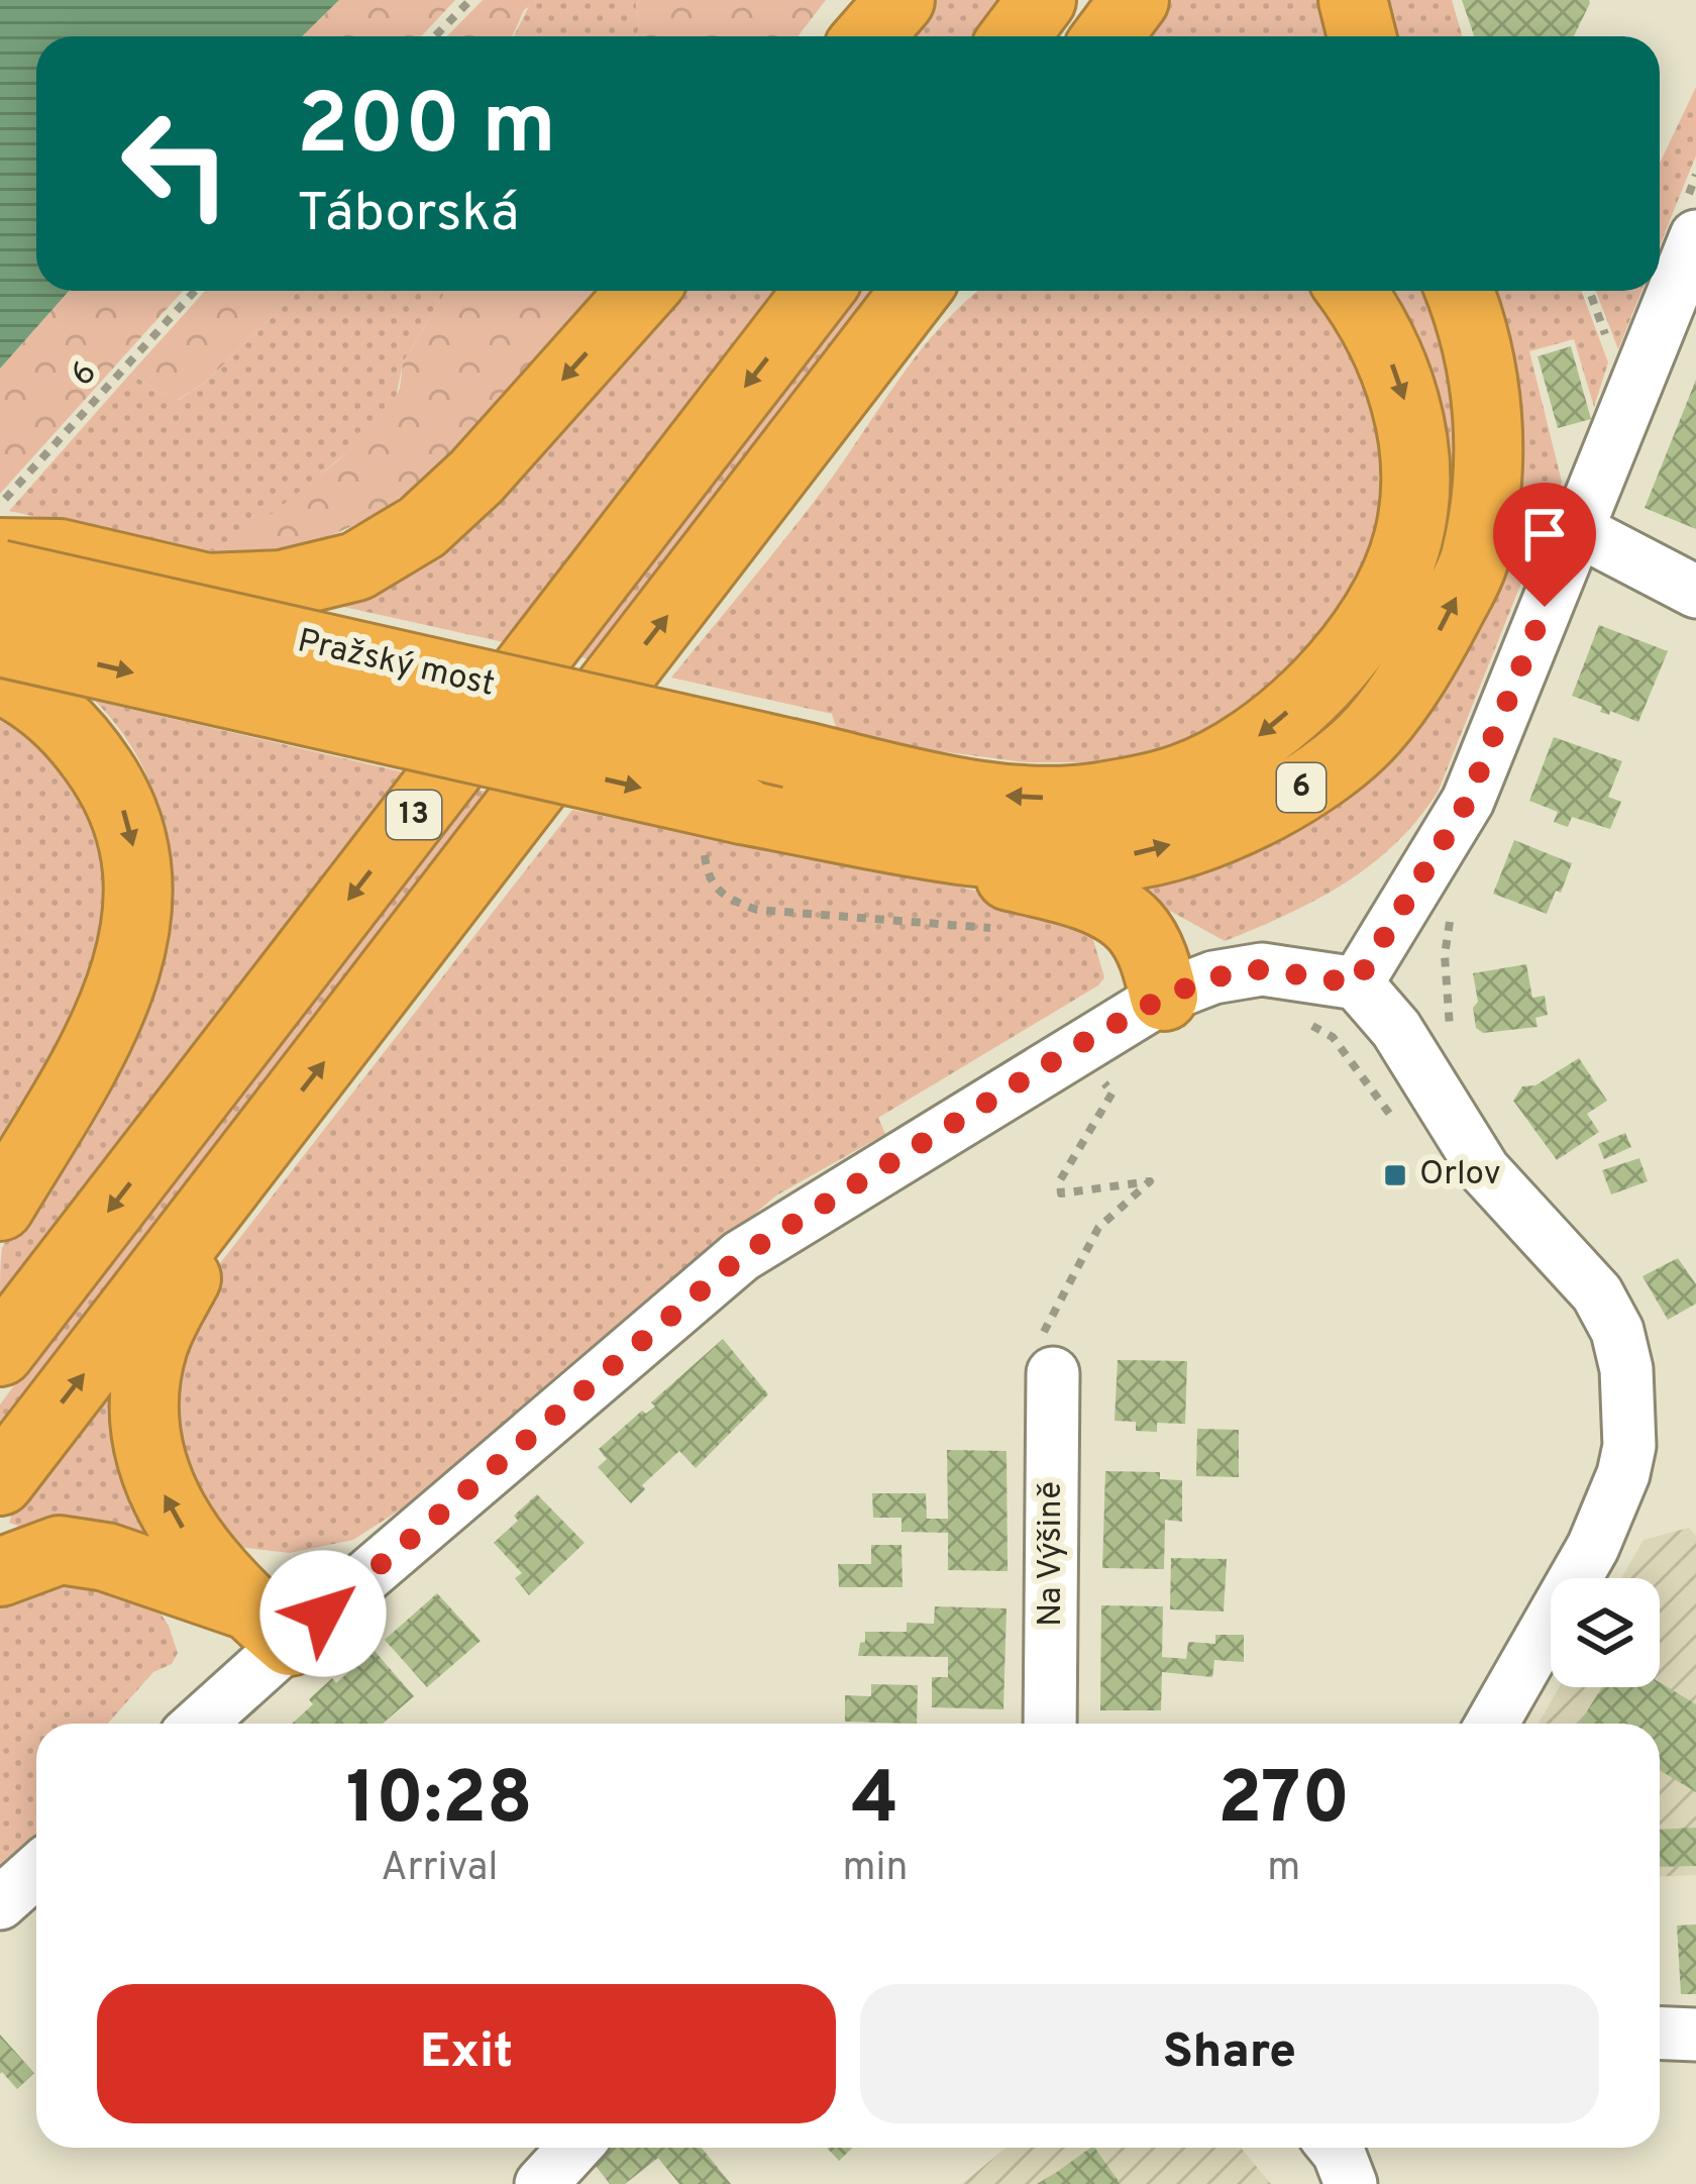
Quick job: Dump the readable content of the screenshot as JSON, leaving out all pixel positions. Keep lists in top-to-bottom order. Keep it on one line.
{"streets":{"highway":["6","Pražský most","13"],"street":["Na Výšině"]},"crossings":[["6","Pražský most"]],"places":{"transit":["Orlov"]},"page":{"turn":["200 m","Táborská"],"eta":["10:28","Arrival","4","min","270","m"],"buttons":["Exit","Share"]}}
